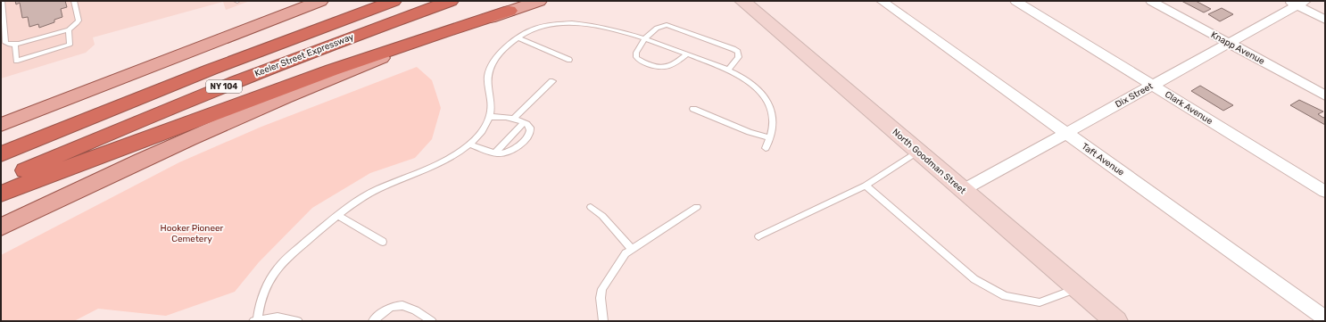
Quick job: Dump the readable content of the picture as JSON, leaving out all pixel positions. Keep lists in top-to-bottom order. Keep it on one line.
{"streets":{"highway":["Keeler Street Expressway","NY 104"],"main road":["North Goodman Street"],"street":["Knapp Avenue","Dix Street","Clark Avenue","Taft Avenue"]},"crossings":[["Knapp Avenue","Dix Street"],["Dix Street","Clark Avenue"],["Dix Street","Taft Avenue"],["Dix Street","North Goodman Street"]],"parks":["Hooker Pioneer Cemetery"]}
